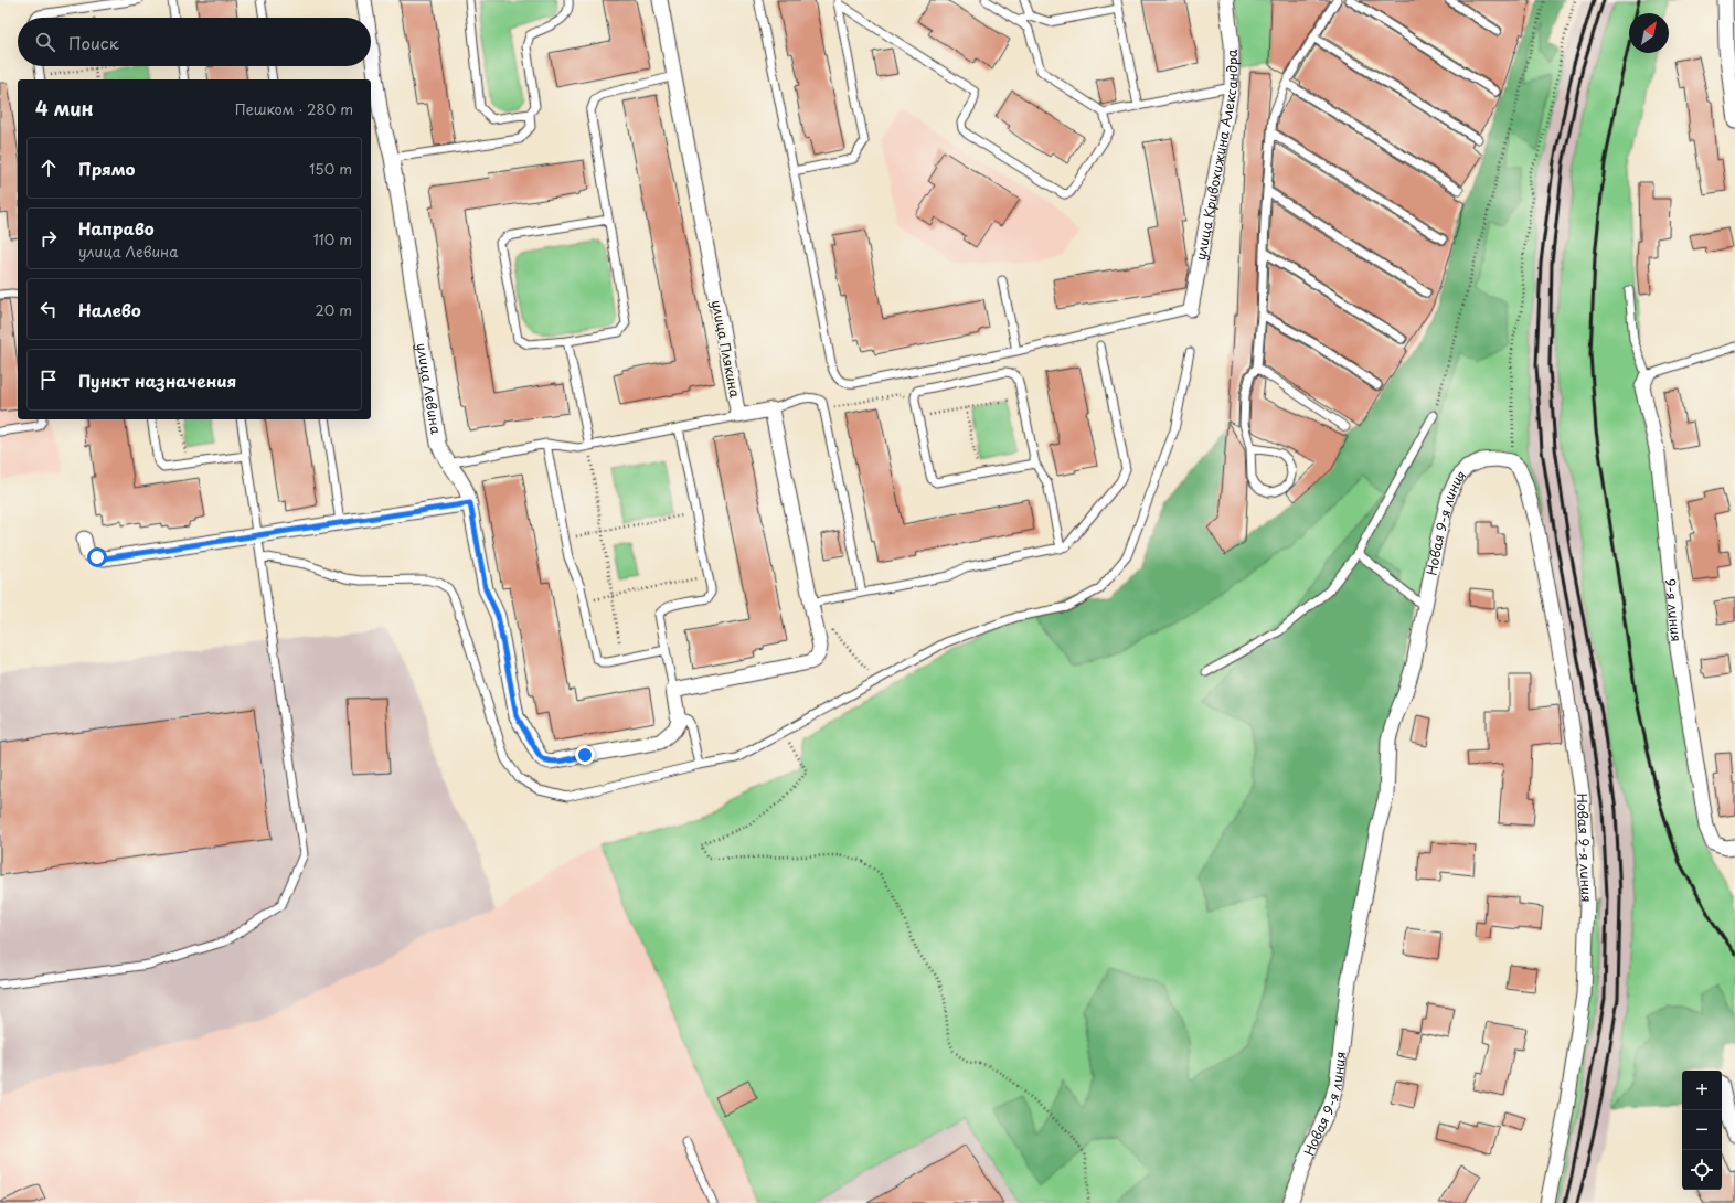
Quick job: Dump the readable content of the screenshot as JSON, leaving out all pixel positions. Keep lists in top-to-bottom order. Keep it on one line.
{"streets":{"street":["улица Кривохижина Александра","улица Плякина","улица Левина","Новая 9-я линия","9-я линия"]},"north":"top right","page":{"search":"Поиск","heading":["4 мин","Пешком · 280 m"],"list":[["Прямо","150 m"],["Направо","улица Левина","110 m"],["Налево","20 m"],"Пункт назначения"],"map_buttons":["+","−"]}}
